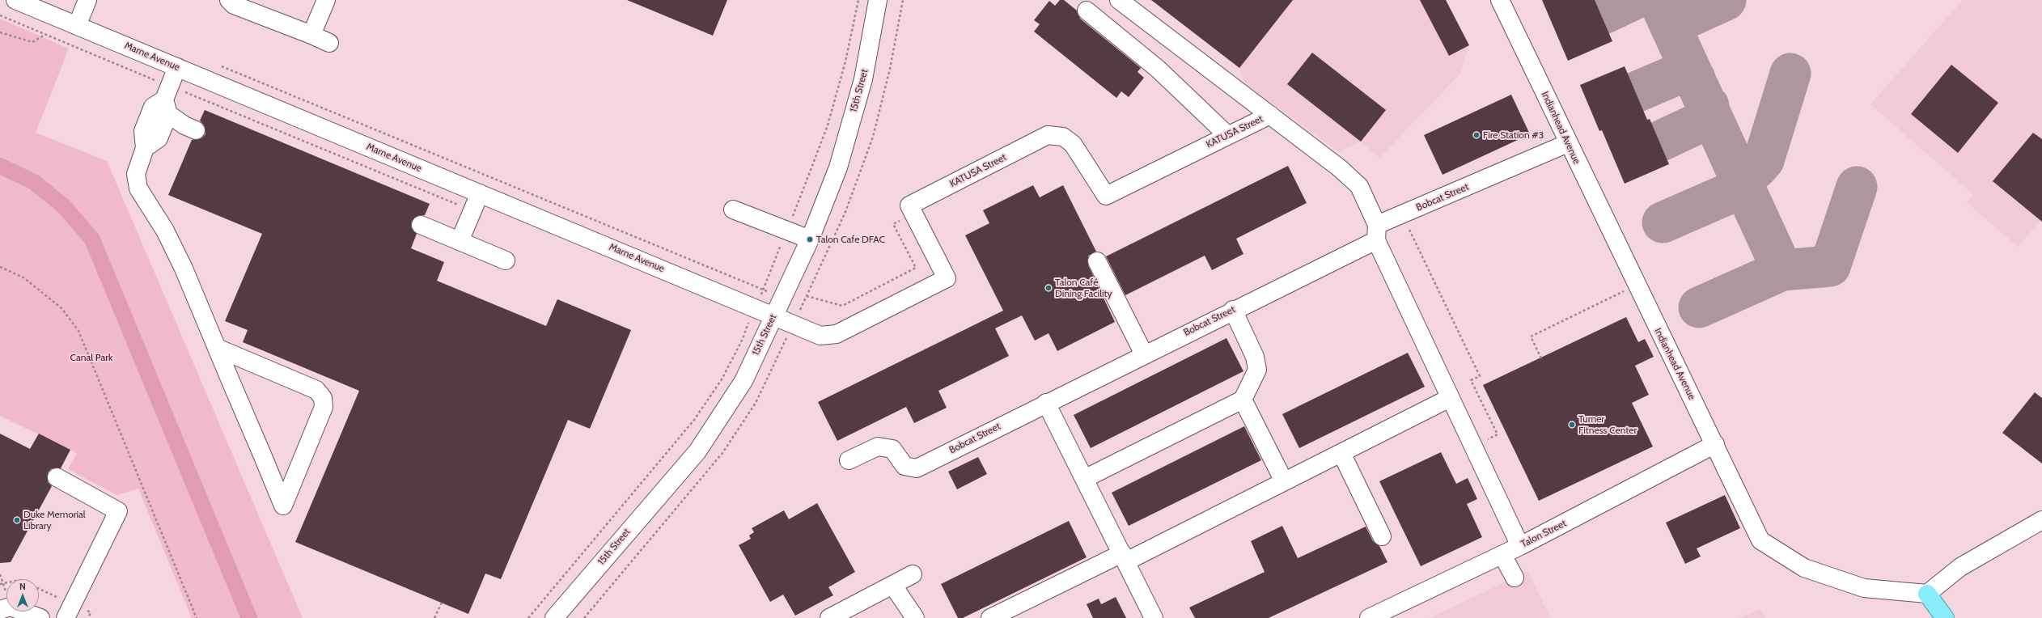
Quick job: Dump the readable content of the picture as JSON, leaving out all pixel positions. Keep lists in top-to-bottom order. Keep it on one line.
{"streets":{"street":["Marne Avenue","15th Street","Indianhead Avenue","KATUSA Street","Bobcat Street","Talon Street"]},"crossings":[["Marne Avenue","15th Street"],["Indianhead Avenue","Bobcat Street"],["Indianhead Avenue","Talon Street"]],"parks":["Canal Park"],"places":["Fire Station #3","Talon Cafe DFAC","Talon Café Dining Facility","Turner Fitness Center","Duke Memorial Library"],"north":"top"}
